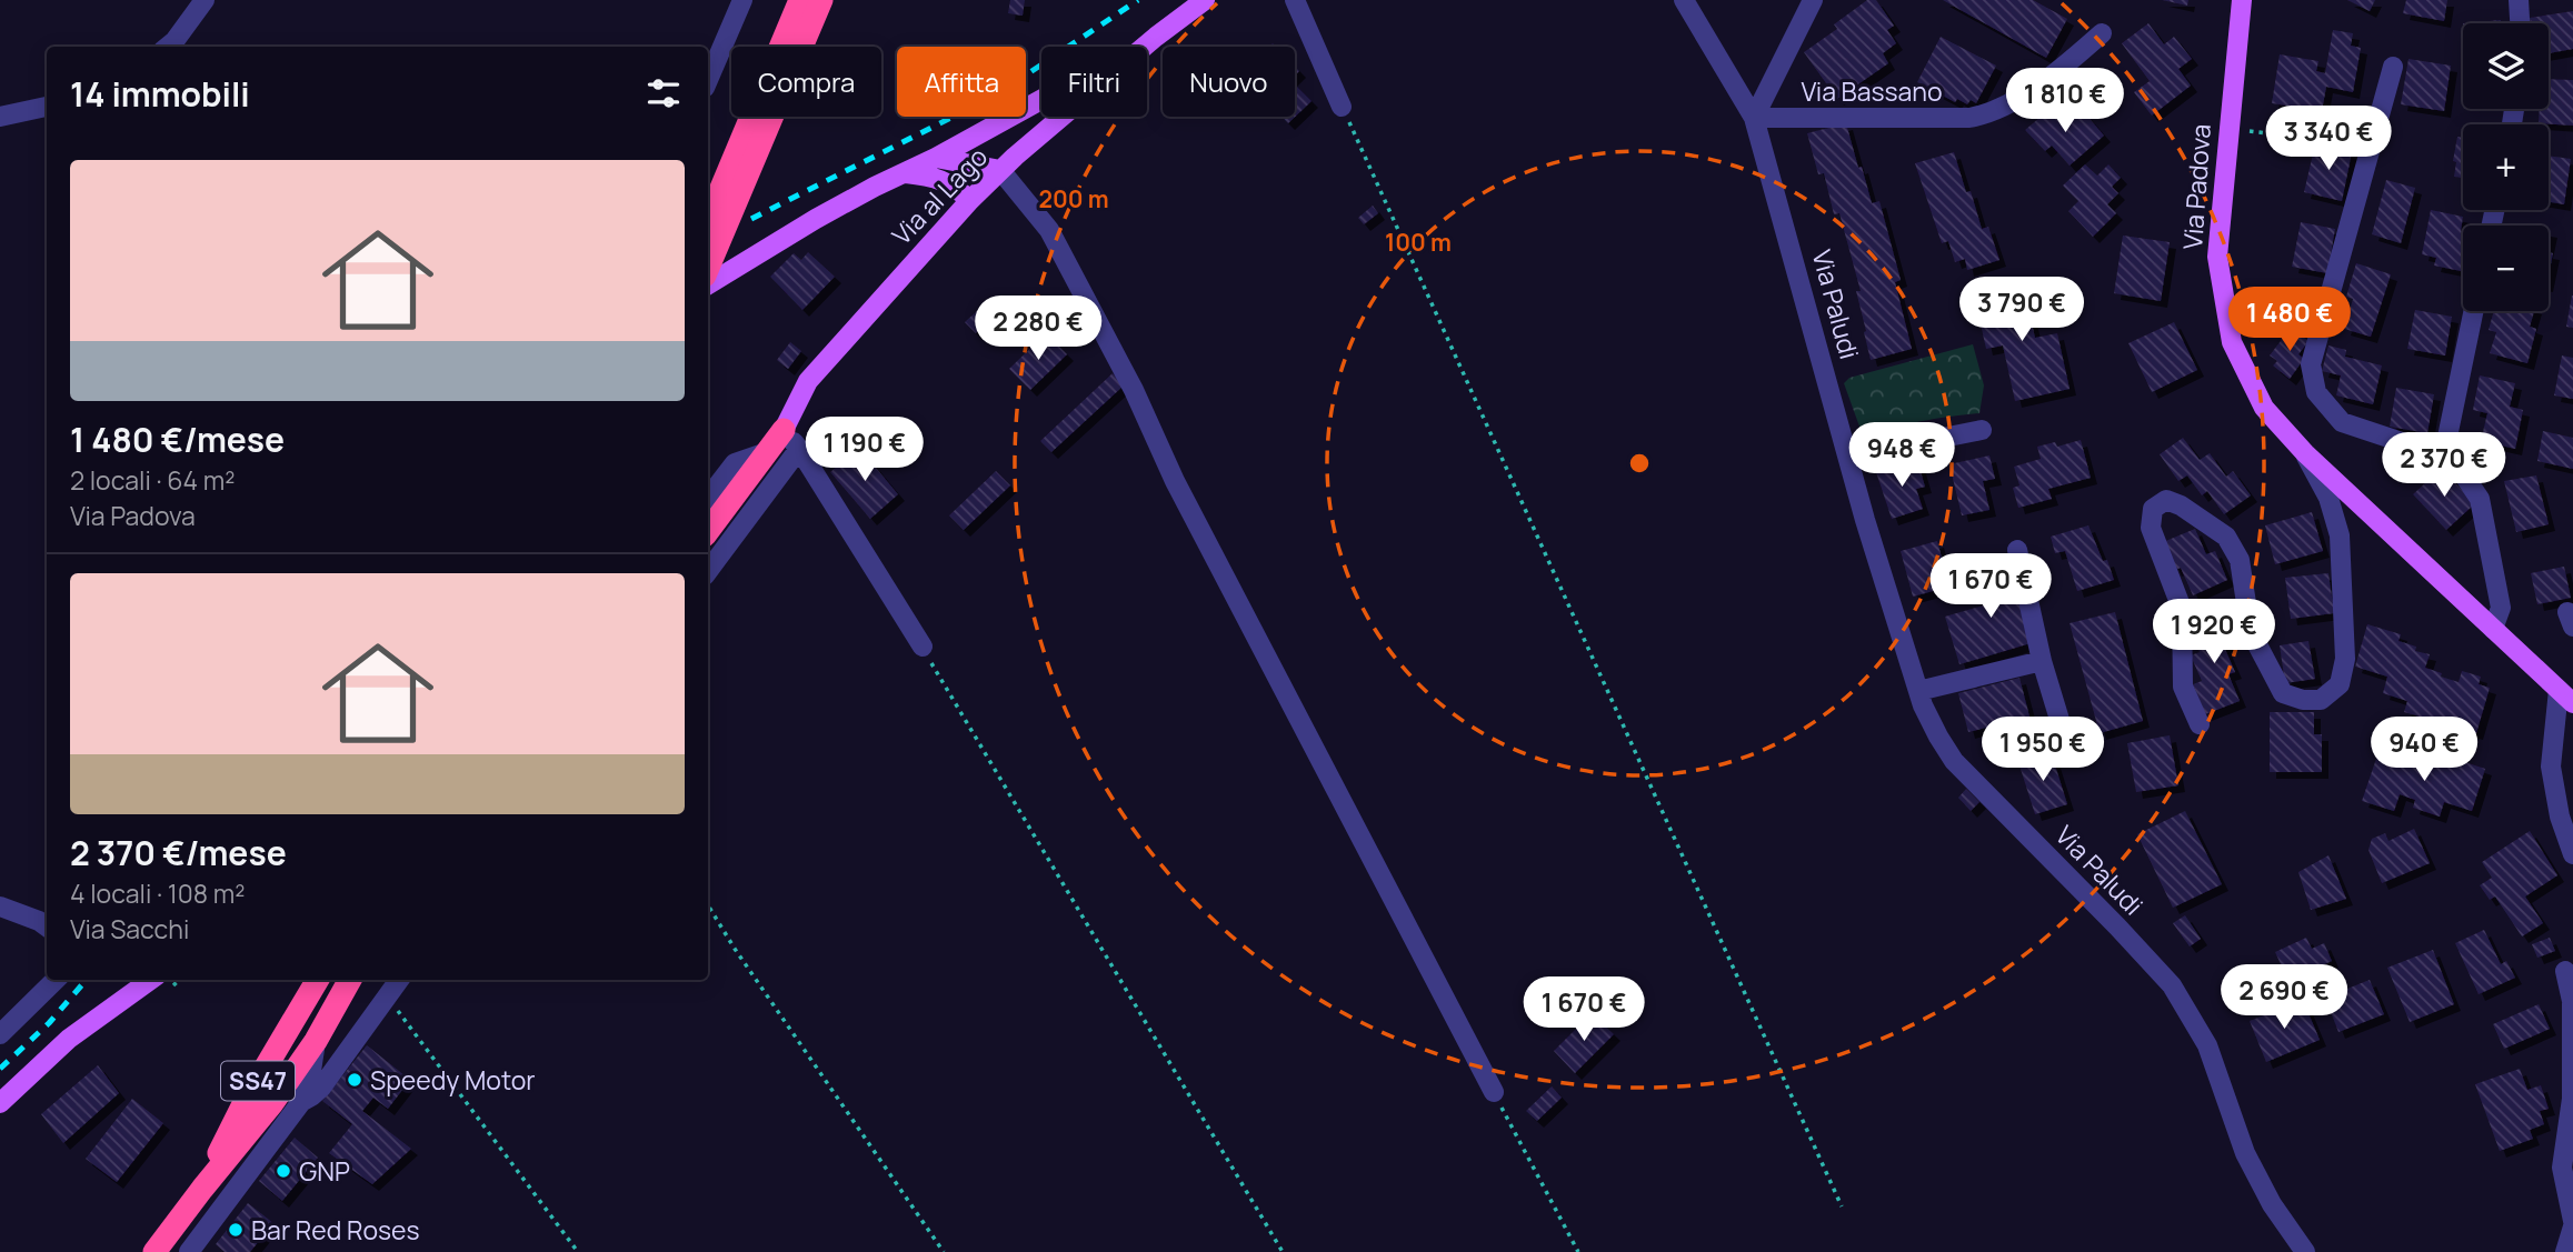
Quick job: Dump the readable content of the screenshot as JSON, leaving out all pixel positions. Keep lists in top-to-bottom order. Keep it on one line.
{"streets":{"highway":["SS47"],"main road":["Via Padova","Via al Lago"],"street":["Via Bassano","Via Paludi"]},"crossings":[["Via Bassano","Via Paludi"]],"places":["Speedy Motor","GNP","Bar Red Roses"],"page":{"map_buttons":["+","−"],"chip":["Compra","Affitta","Filtri","Nuovo"],"heading":"14 immobili","price":["1 810 €","3 340 €","3 790 €","1 480 €","2 280 €","1 190 €","948 €","2 370 €","1 670 €","1 920 €","1 950 €","940 €","2 690 €","1 670 €"],"list":[{"name":"1 480 €/mese","note":"2 locali · 64 m² · Via Padova"},{"name":"2 370 €/mese","note":"4 locali · 108 m² · Via Sacchi"}]},"rings":["200 m","100 m"]}
